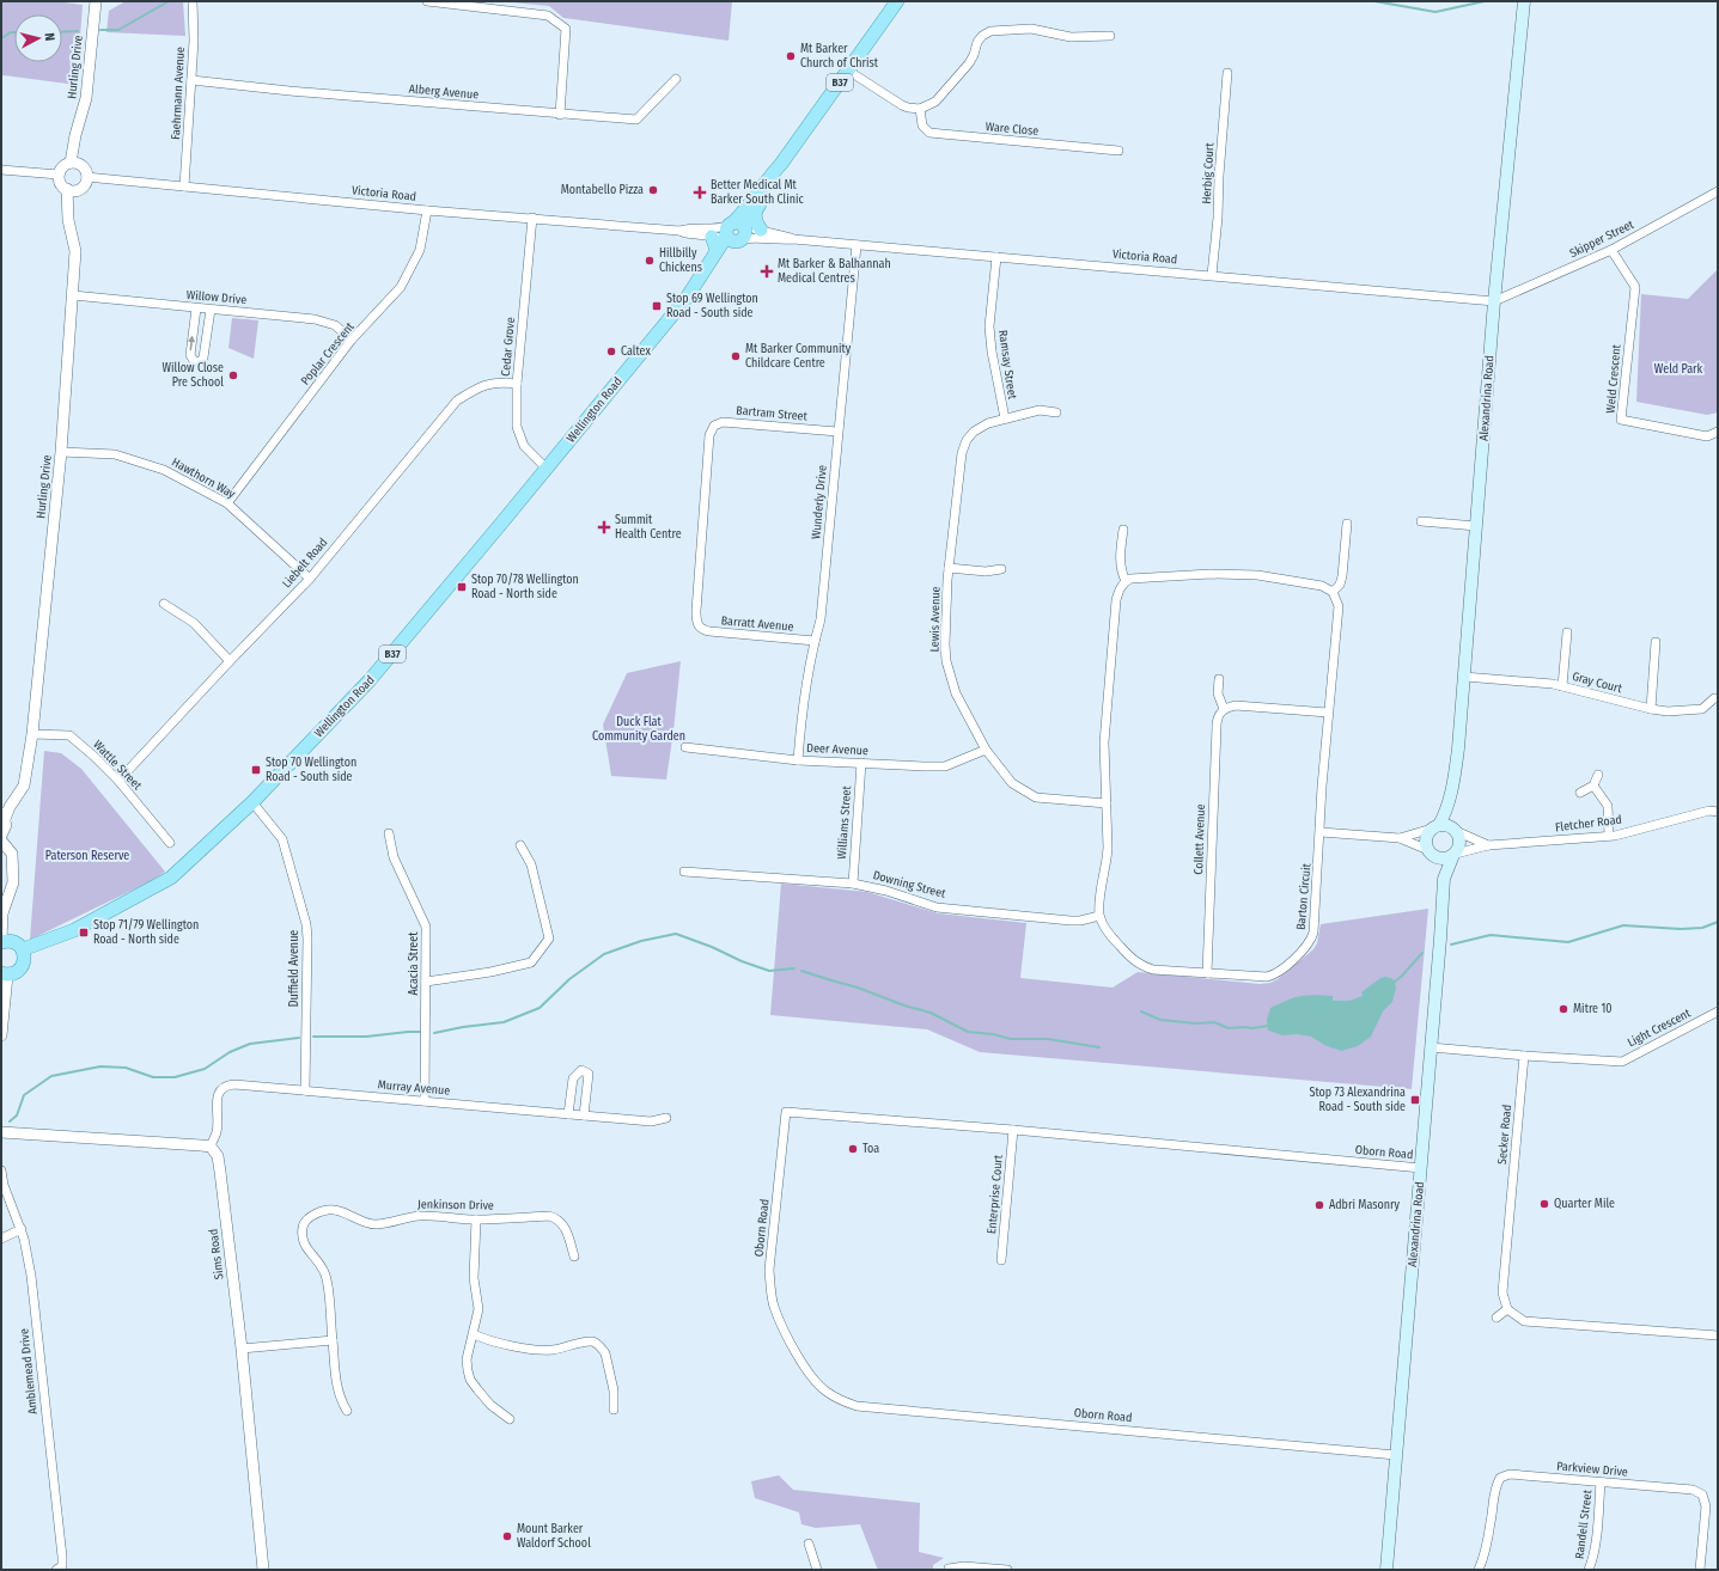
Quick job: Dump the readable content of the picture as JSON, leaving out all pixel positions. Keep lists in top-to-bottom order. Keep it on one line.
{"streets":{"main road":["B37","Alexandrina Road","Wellington Road"],"street":["Hurling Drive","Alberg Avenue","Faehrmann Avenue","Ware Close","Herbig Court","Victoria Road","Skipper Street","Willow Drive","Cedar Grove","Poplar Crescent","Ramsay Street","Weld Crescent","Bartram Street","Hawthorn Way","Wunderly Drive","Liebelt Road","Lewis Avenue","Barratt Avenue","Gray Court","Deer Avenue","Wattle Street","Williams Street","Fletcher Road","Collett Avenue","Downing Street","Barton Circuit","Acacia Street","Duffield Avenue","Light Crescent","Murray Avenue","Secker Road","Oborn Road","Enterprise Court","Jenkinson Drive","Sims Road","Amblemead Drive","Parkview Drive","Randell Street"]},"crossings":[["Hurling Drive","Victoria Road"],["Hurling Drive","Willow Drive"],["Hurling Drive","Hawthorn Way"],["Hurling Drive","Wattle Street"],["Alberg Avenue","Faehrmann Avenue"],["Faehrmann Avenue","Victoria Road"],["Herbig Court","Victoria Road"],["Victoria Road","Skipper Street"],["Victoria Road","Cedar Grove"],["Victoria Road","Poplar Crescent"],["Victoria Road","Ramsay Street"],["Victoria Road","Alexandrina Road"],["Victoria Road","Wellington Road"],["Victoria Road","Wunderly Drive"],["Skipper Street","Weld Crescent"],["Skipper Street","Alexandrina Road"],["Willow Drive","Poplar Crescent"],["Cedar Grove","Wellington Road"],["Cedar Grove","Liebelt Road"],["Poplar Crescent","Hawthorn Way"],["Ramsay Street","Lewis Avenue"],["Alexandrina Road","Gray Court"],["Alexandrina Road","Fletcher Road"],["Alexandrina Road","Oborn Road"],["Wellington Road","Duffield Avenue"],["Bartram Street","Wunderly Drive"],["Bartram Street","Barratt Avenue"],["Hawthorn Way","Liebelt Road"],["Wunderly Drive","Barratt Avenue"],["Wunderly Drive","Deer Avenue"],["Liebelt Road","Wattle Street"],["Lewis Avenue","Deer Avenue"],["Deer Avenue","Williams Street"],["Williams Street","Downing Street"],["Collett Avenue","Barton Circuit"],["Downing Street","Barton Circuit"],["Acacia Street","Murray Avenue"],["Duffield Avenue","Murray Avenue"],["Light Crescent","Secker Road"],["Murray Avenue","Sims Road"],["Oborn Road","Enterprise Court"],["Parkview Drive","Randell Street"]],"parks":["Weld Park","Duck Flat Community Garden","Paterson Reserve"],"places":{"other":["Mt Barker Church of Christ","Montabello Pizza","Hillbilly Chickens","Caltex","Mt Barker Community Childcare Centre","Willow Close Pre School","Mitre 10","Toa","Quarter Mile","Adbri Masonry","Mount Barker Waldorf School"],"health":["Better Medical Mt Barker South Clinic","Mt Barker & Balhannah Medical Centres","Summit Health Centre"],"transit":["Stop 69 Wellington Road - South side","Stop 70/78 Wellington Road - North side","Stop 70 Wellington Road - South side","Stop 71/79 Wellington Road - North side","Stop 73 Alexandrina Road - South side"]},"north":"right"}
